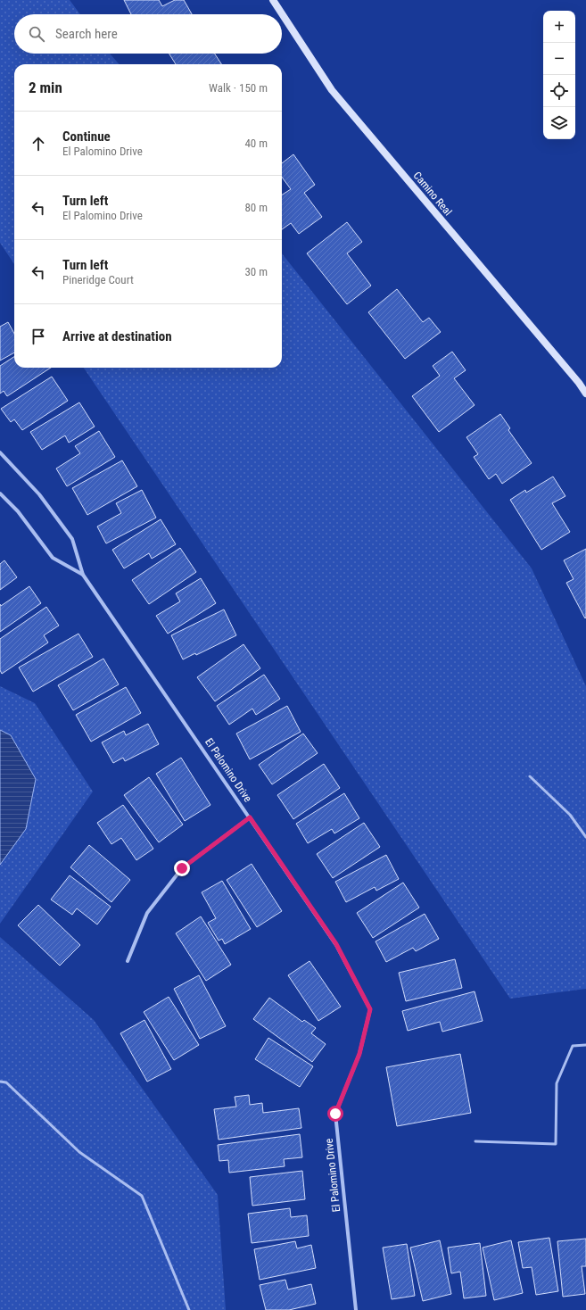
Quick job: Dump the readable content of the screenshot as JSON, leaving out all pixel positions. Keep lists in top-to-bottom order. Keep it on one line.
{"streets":{"main road":["Camino Real"],"street":["El Palomino Drive"]},"page":{"map_buttons":["+","−"],"search":"Search here","heading":["2 min","Walk · 150 m"],"list":[["Continue","El Palomino Drive","40 m"],["Turn left","El Palomino Drive","80 m"],["Turn left","Pineridge Court","30 m"],"Arrive at destination"]}}
